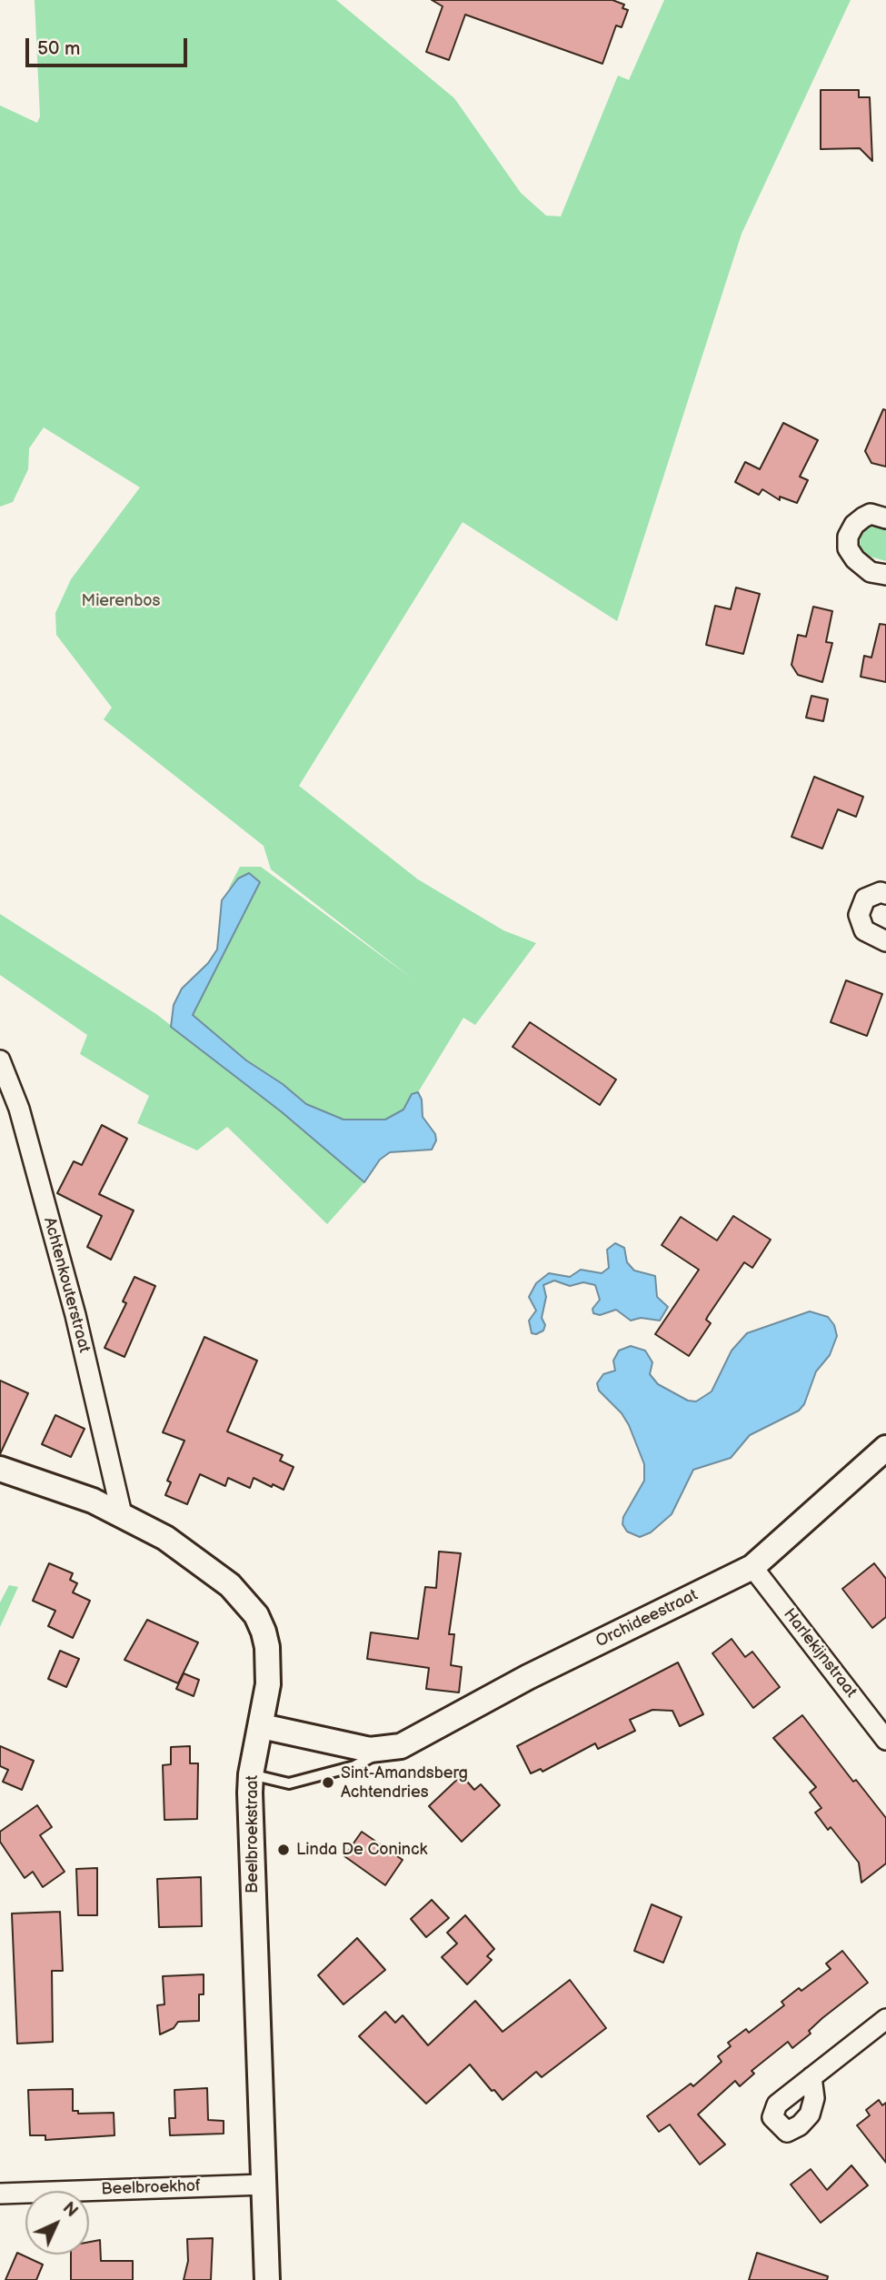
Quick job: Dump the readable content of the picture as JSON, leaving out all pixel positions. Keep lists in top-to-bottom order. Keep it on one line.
{"streets":{"street":["Achtenkouterstraat","Orchideestraat","Harlekijnstraat","Beelbroekstraat","Beelbroekhof"]},"crossings":[["Achtenkouterstraat","Beelbroekstraat"],["Orchideestraat","Harlekijnstraat"],["Orchideestraat","Beelbroekstraat"],["Beelbroekstraat","Beelbroekhof"]],"parks":["Mierenbos"],"places":["Sint-Amandsberg Achtendries","Linda De Coninck"],"scale_bar":"50 m","north":"top right"}
